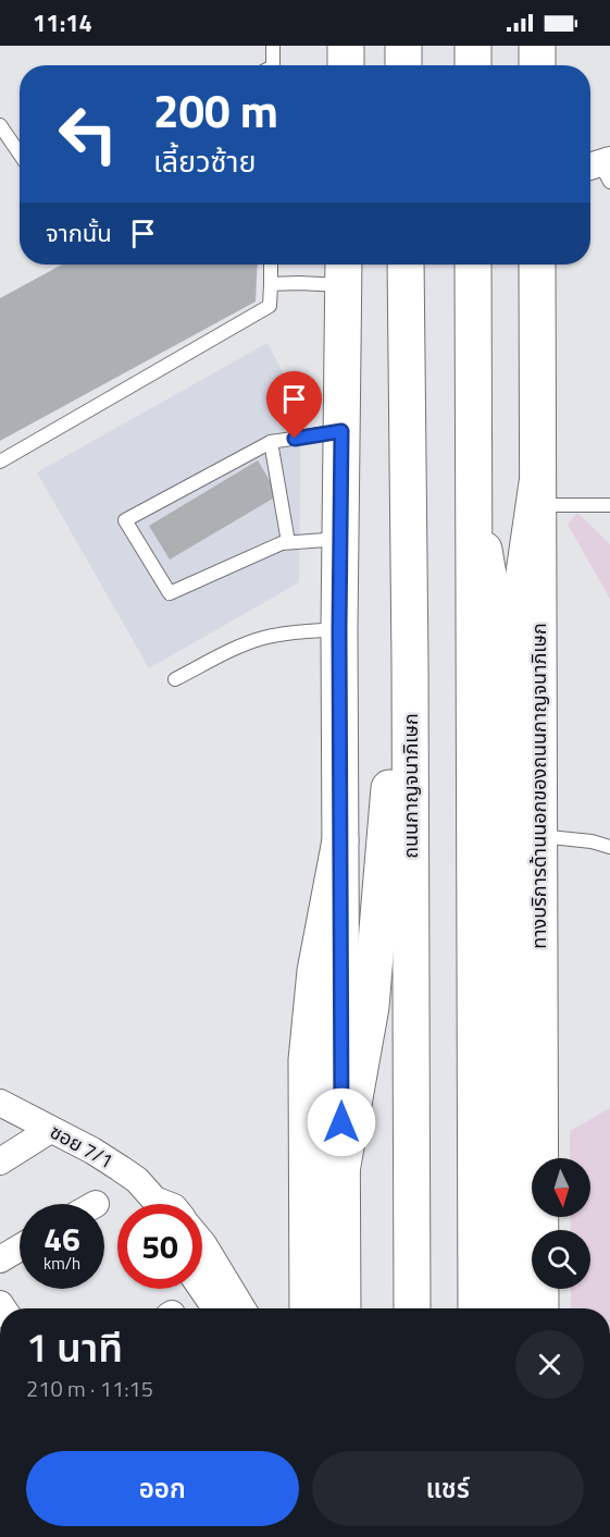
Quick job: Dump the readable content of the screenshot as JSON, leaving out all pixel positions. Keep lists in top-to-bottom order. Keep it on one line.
{"streets":{"main road":["ถนนกาญจนาภิเษก","ทางบริการด้านนอกของถนนกาญจนาภิเษก"],"street":["ซอย 7/1"]},"north":"bottom","page":{"status":"11:14","turn":["200 m","เลี้ยวซ้าย"],"then":"จากนั้น","speed":"46 km/h","limit":"50","heading":["1 นาที","210 m · 11:15"],"buttons":["ออก","แชร์"]}}
